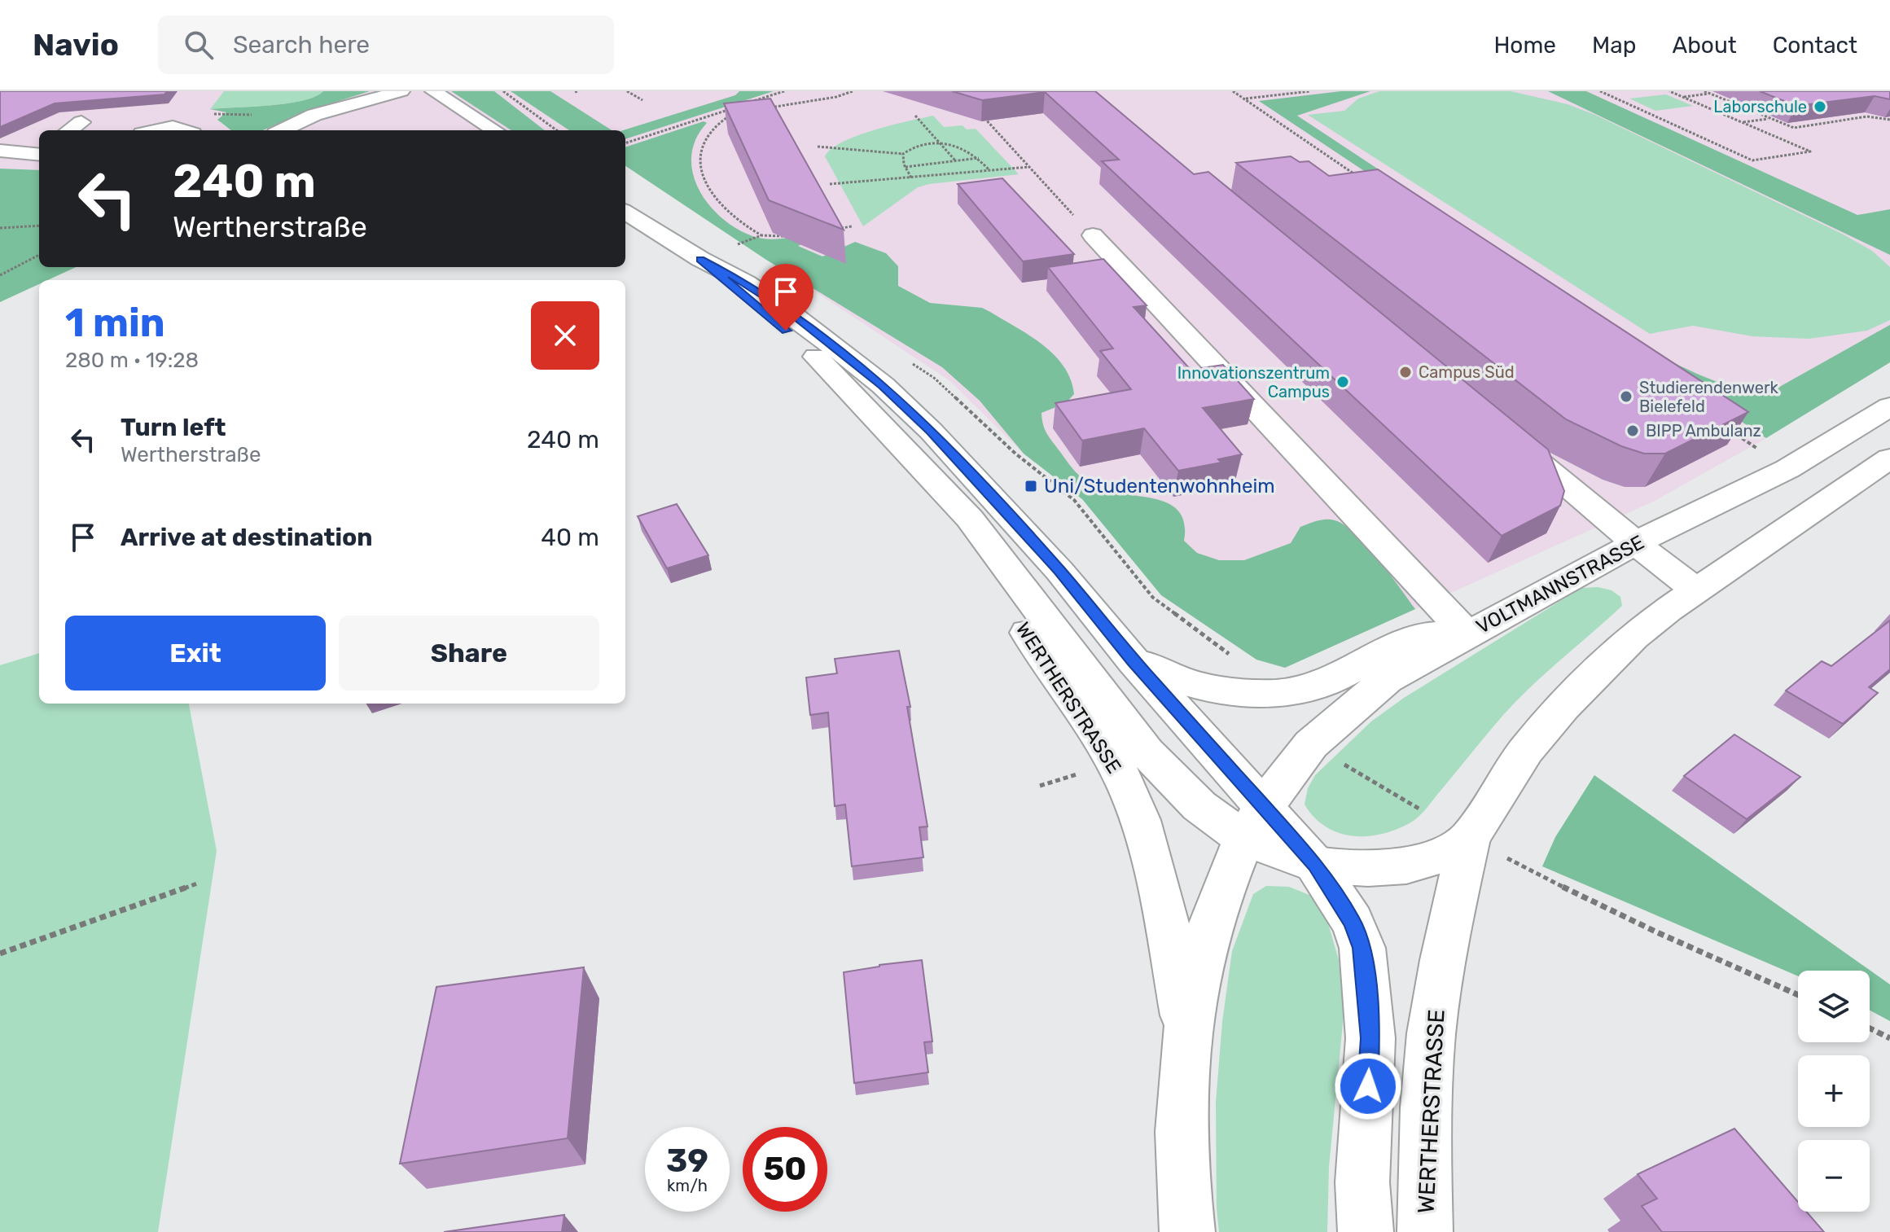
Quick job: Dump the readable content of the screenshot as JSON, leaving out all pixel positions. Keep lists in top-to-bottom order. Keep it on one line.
{"streets":{"main road":["VOLTMANNSTRASSE","WERTHERSTRASSE"]},"crossings":[["VOLTMANNSTRASSE","WERTHERSTRASSE"]],"places":{"other":["Laborschule","Campus Süd","Innovationszentrum Campus","Studierendenwerk Bielefeld","BIPP Ambulanz"],"transit":["Uni/Studentenwohnheim"]},"page":{"header":"Navio","search":"Search here","nav":["Home","Map","About","Contact"],"turn":["240 m","Wertherstraße"],"heading":["1 min","280 m · 19:28"],"list":[{"name":"Turn left","note":"Wertherstraße","value":"240 m"},{"name":"Arrive at destination","value":"40 m"}],"buttons":["Exit","Share"],"map_buttons":["+","−"],"speed":"39 km/h","limit":"50"}}
